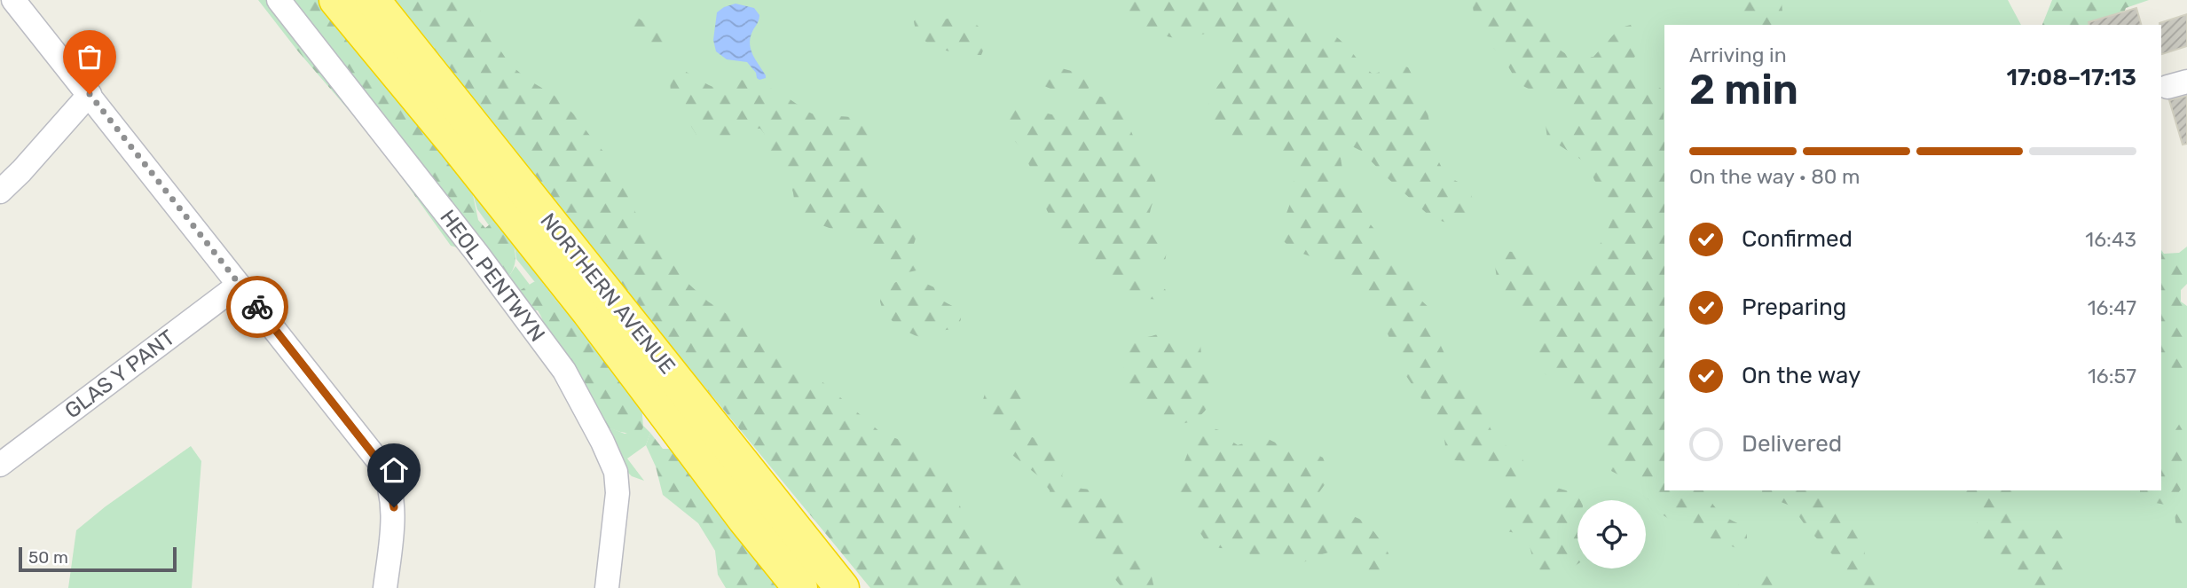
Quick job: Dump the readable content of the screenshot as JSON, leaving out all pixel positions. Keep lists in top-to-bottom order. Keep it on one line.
{"streets":{"highway":["NORTHERN AVENUE"],"street":["HEOL PENTWYN","GLAS Y PANT"]},"scale_bar":"50 m","page":{"heading":["2 min","Arriving in","17:08–17:13"],"bar":"On the way · 80 m","list":[["Confirmed","16:43"],["Preparing","16:47"],["On the way","16:57"],"Delivered"],"scale":"50 m"}}
